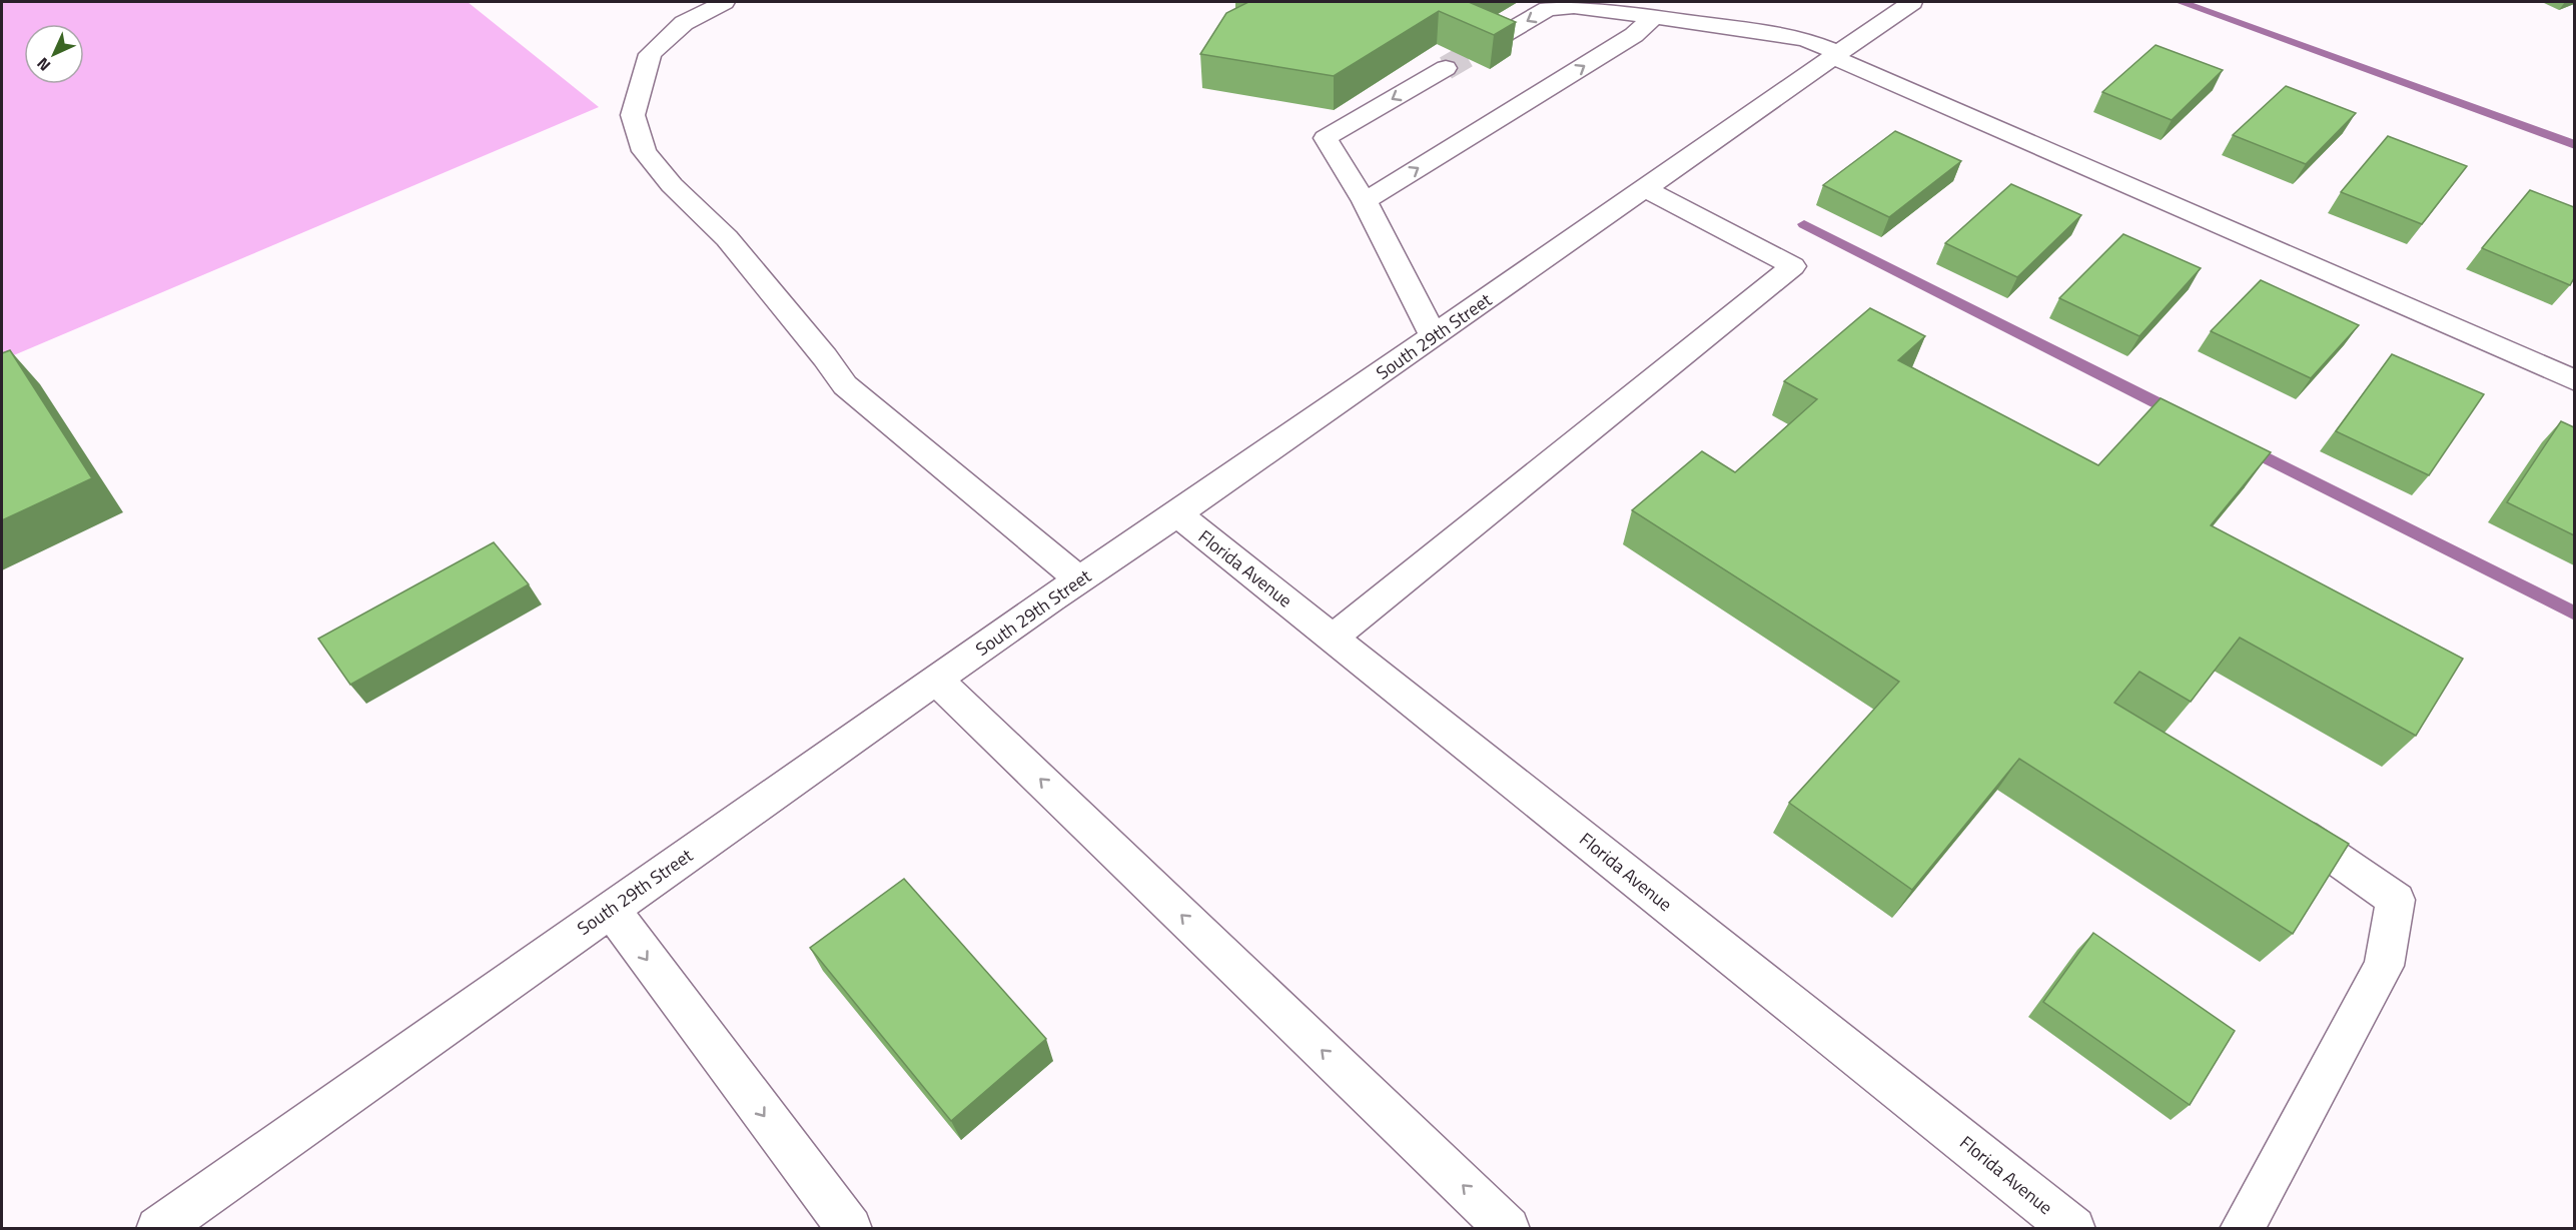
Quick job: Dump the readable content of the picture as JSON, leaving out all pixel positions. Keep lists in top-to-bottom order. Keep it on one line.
{"streets":{"street":["South 29th Street","Florida Avenue"]},"crossings":[["South 29th Street","Florida Avenue"]],"north":"bottom left"}
